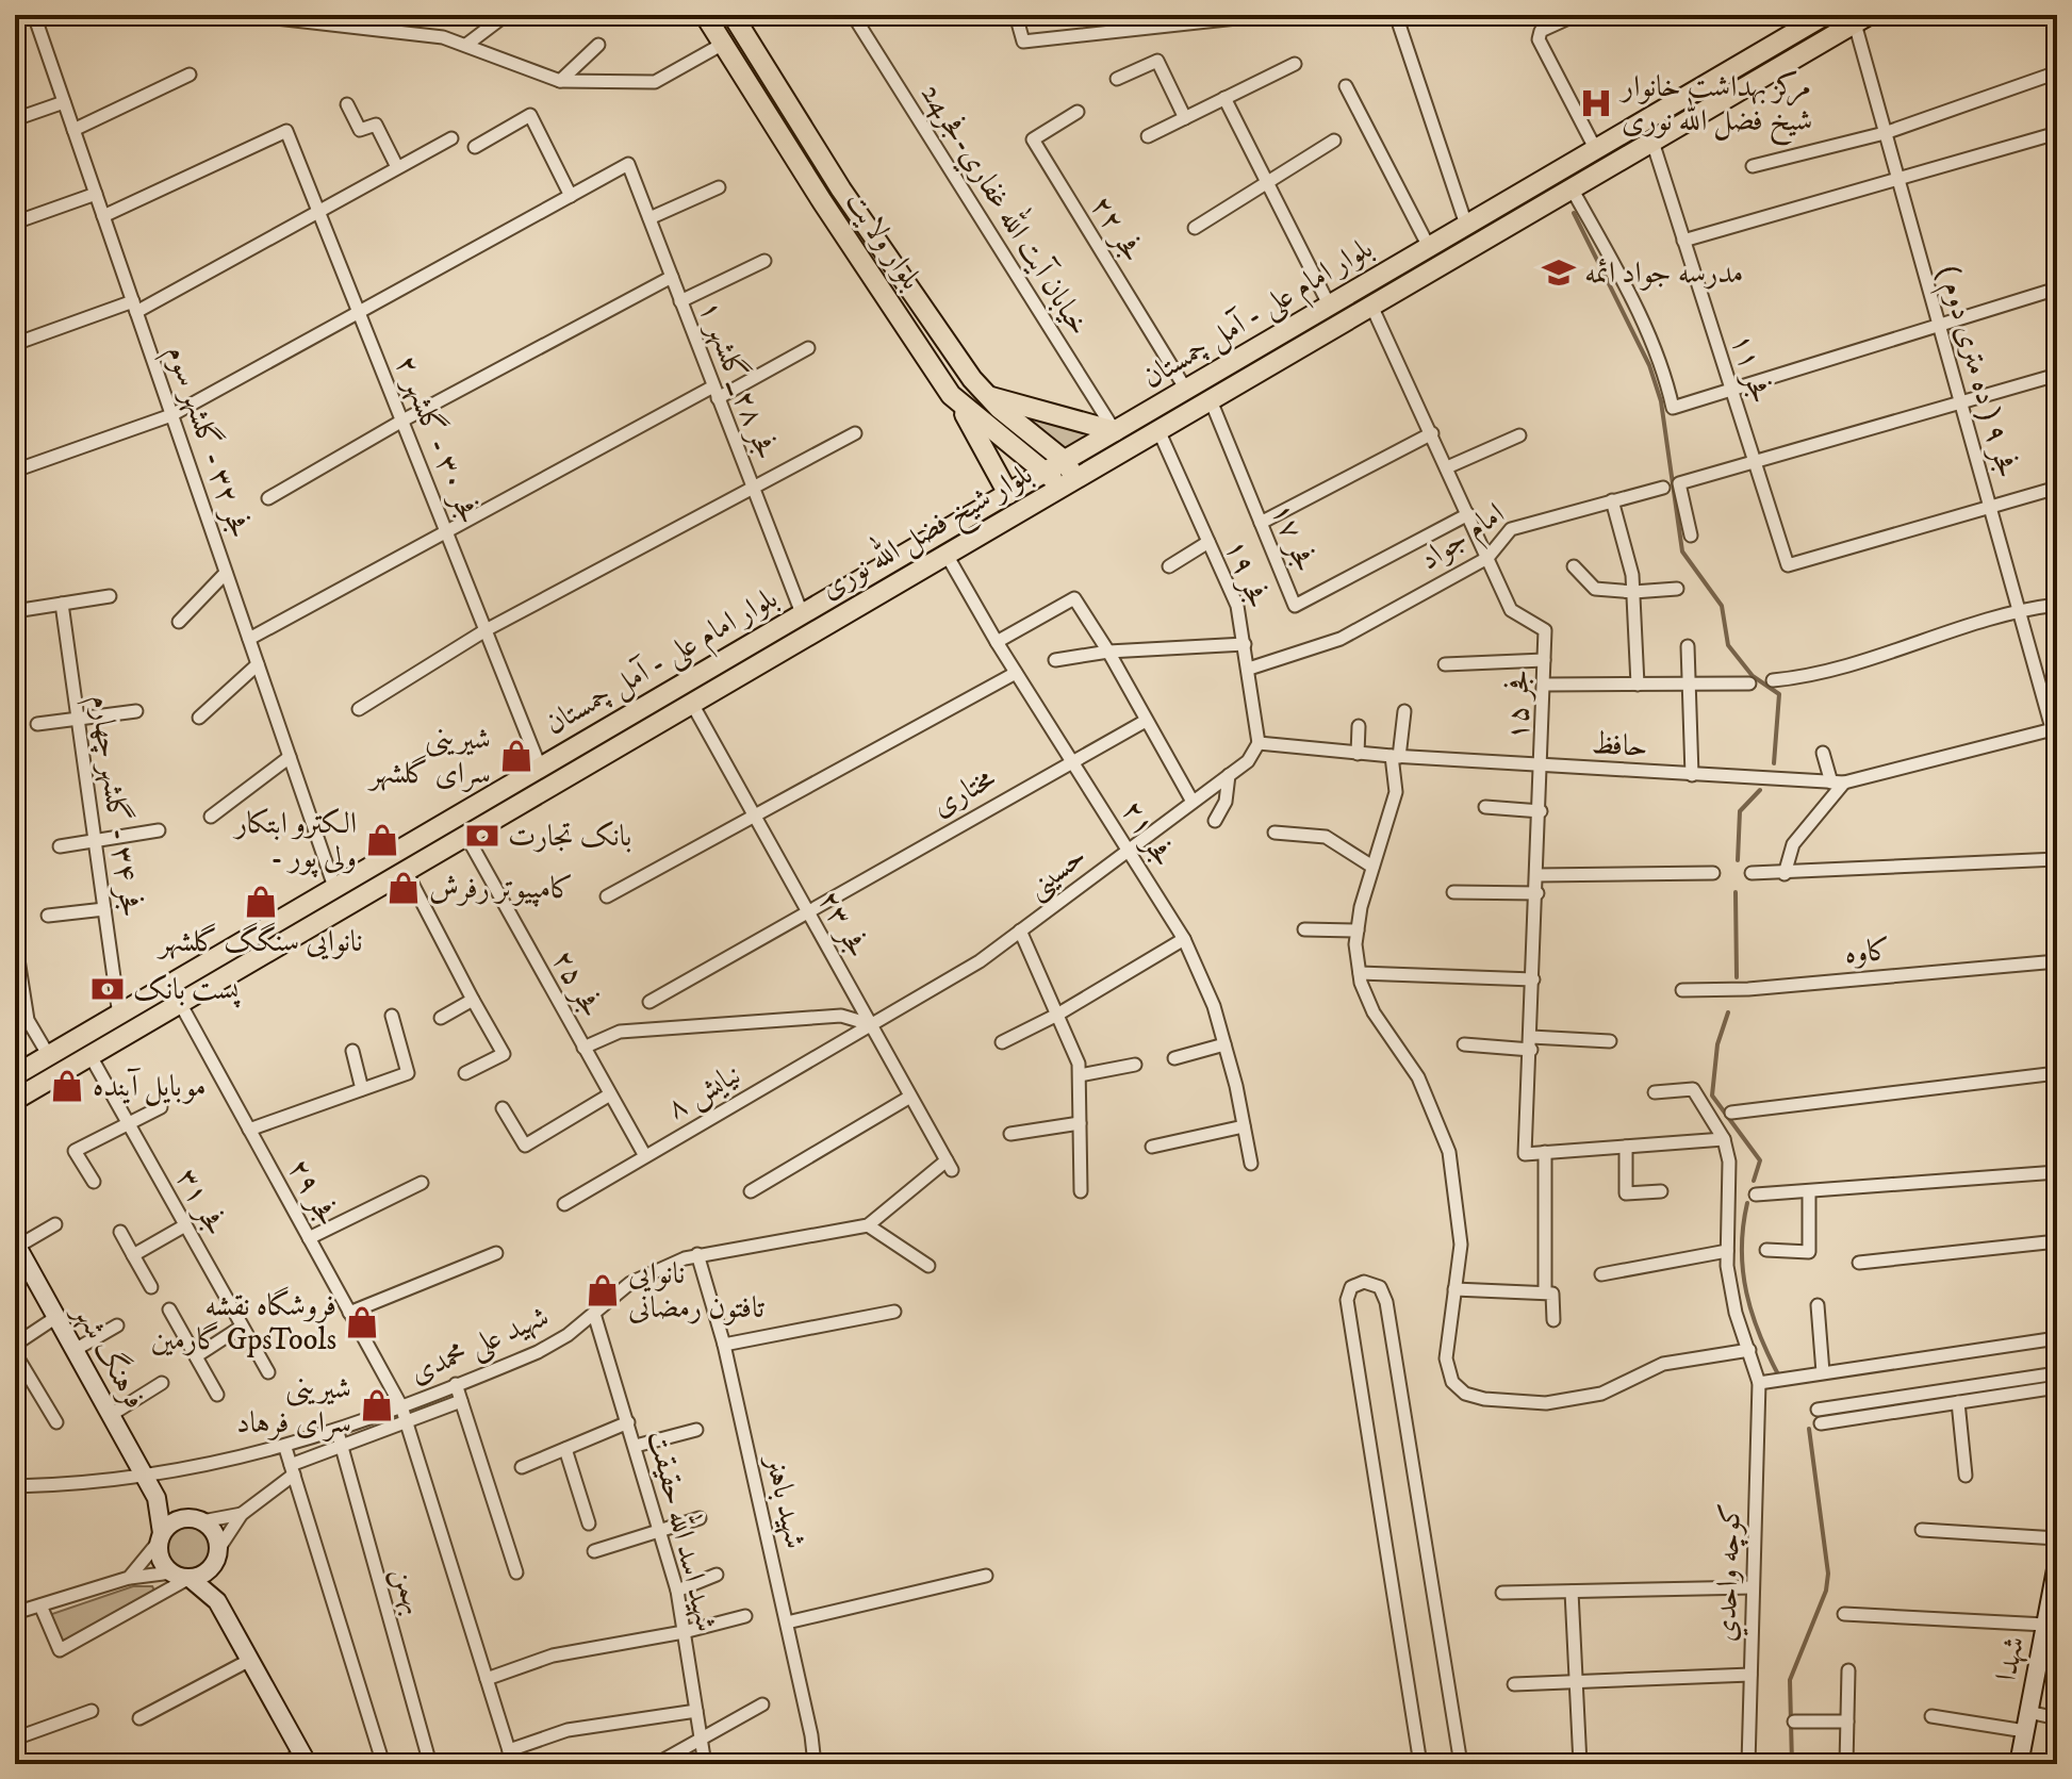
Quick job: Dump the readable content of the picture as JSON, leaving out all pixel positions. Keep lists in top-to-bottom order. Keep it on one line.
{"streets":{"main road":["بلوار ولایت","بلوار امام علی - آمل چمستان","بلوار شیخ فضل الله نوری","فرهنگ شهر","شهدا"],"street":["خيابان آيت الله غفاري-فجر24","فجر ۲۲","فجر ۱۱","فجر ۹ ( ده متری دوم )","فجر ۲۸_گلشهر ۱","فجر ۳۰ - گلشهر ۲","فجر ۳۲ - گلشهر سوم","امام جواد","فجر ۱۷","فجر ۱۹","فجر ۱۵","حافظ","مختاری","فجر ۳۴ - گلشهر چهارم","فجر ۲۱","حسینی","فجر ۲۳","کاوه","فجر ۲۵","نیایش ۸","فجر ۲۹","فجر ۳۱","شهید علی محمدی","شهید باهنر","شهید اسد الله حقیقت","كوچه واحدي","بهمن"]},"crossings":[["خيابان آيت الله غفاري-فجر24","بلوار امام علی - آمل چمستان"],["فجر ۲۲","بلوار امام علی - آمل چمستان"],["بلوار ولایت","بلوار امام علی - آمل چمستان"],["بلوار امام علی - آمل چمستان","فجر ۲۸_گلشهر ۱"],["بلوار امام علی - آمل چمستان","فجر ۳۰ - گلشهر ۲"],["بلوار امام علی - آمل چمستان","فجر ۳۲ - گلشهر سوم"],["بلوار امام علی - آمل چمستان","فجر ۳۴ - گلشهر چهارم"],["فجر ۱۱","فجر ۹ ( ده متری دوم )"],["فجر ۱۱","بلوار شیخ فضل الله نوری"],["فجر ۹ ( ده متری دوم )","بلوار شیخ فضل الله نوری"],["فجر ۹ ( ده متری دوم )","حافظ"],["فجر ۳۰ - گلشهر ۲","فجر ۳۲ - گلشهر سوم"],["بلوار شیخ فضل الله نوری","فجر ۱۷"],["بلوار شیخ فضل الله نوری","فجر ۱۹"],["بلوار شیخ فضل الله نوری","فجر ۱۵"],["بلوار شیخ فضل الله نوری","فجر ۲۱"],["بلوار شیخ فضل الله نوری","فجر ۲۳"],["بلوار شیخ فضل الله نوری","فجر ۲۵"],["بلوار شیخ فضل الله نوری","فجر ۲۹"],["بلوار شیخ فضل الله نوری","فجر ۳۱"],["امام جواد","فجر ۱۹"],["امام جواد","فجر ۱۵"],["فجر ۱۷","فجر ۱۵"],["فجر ۱۹","حافظ"],["فجر ۱۹","حسینی"],["فجر ۱۵","حافظ"],["حافظ","حسینی"],["مختاری","فجر ۲۱"],["مختاری","فجر ۲۳"],["فجر ۲۱","حسینی"],["حسینی","فجر ۲۳"],["حسینی","نیایش ۸"],["فجر ۲۳","نیایش ۸"],["فجر ۲۳","شهید علی محمدی"],["فجر ۲۵","نیایش ۸"],["فجر ۲۹","شهید علی محمدی"],["شهید علی محمدی","فرهنگ شهر"],["شهید علی محمدی","شهید باهنر"],["شهید علی محمدی","شهید اسد الله حقیقت"],["شهید علی محمدی","بهمن"]],"places":{"hospital":["مرکز بهداشت خانوار شیخ فضل الله نوری"],"school or university":["مدرسه جواد ائمه"],"shop":["شیرینی سرای گلشهر","الکترو ابتکار - ولی پور","کامپیوتر رفرش","نانوایی سنگگ گلشهر","موبایل آینده","نانوایی تافتون رمضانی","فروشگاه نقشه گارمین GpsTools","شیرینی سرای فرهاد"],"bank":["بانک تجارت","پست بانک"]}}
